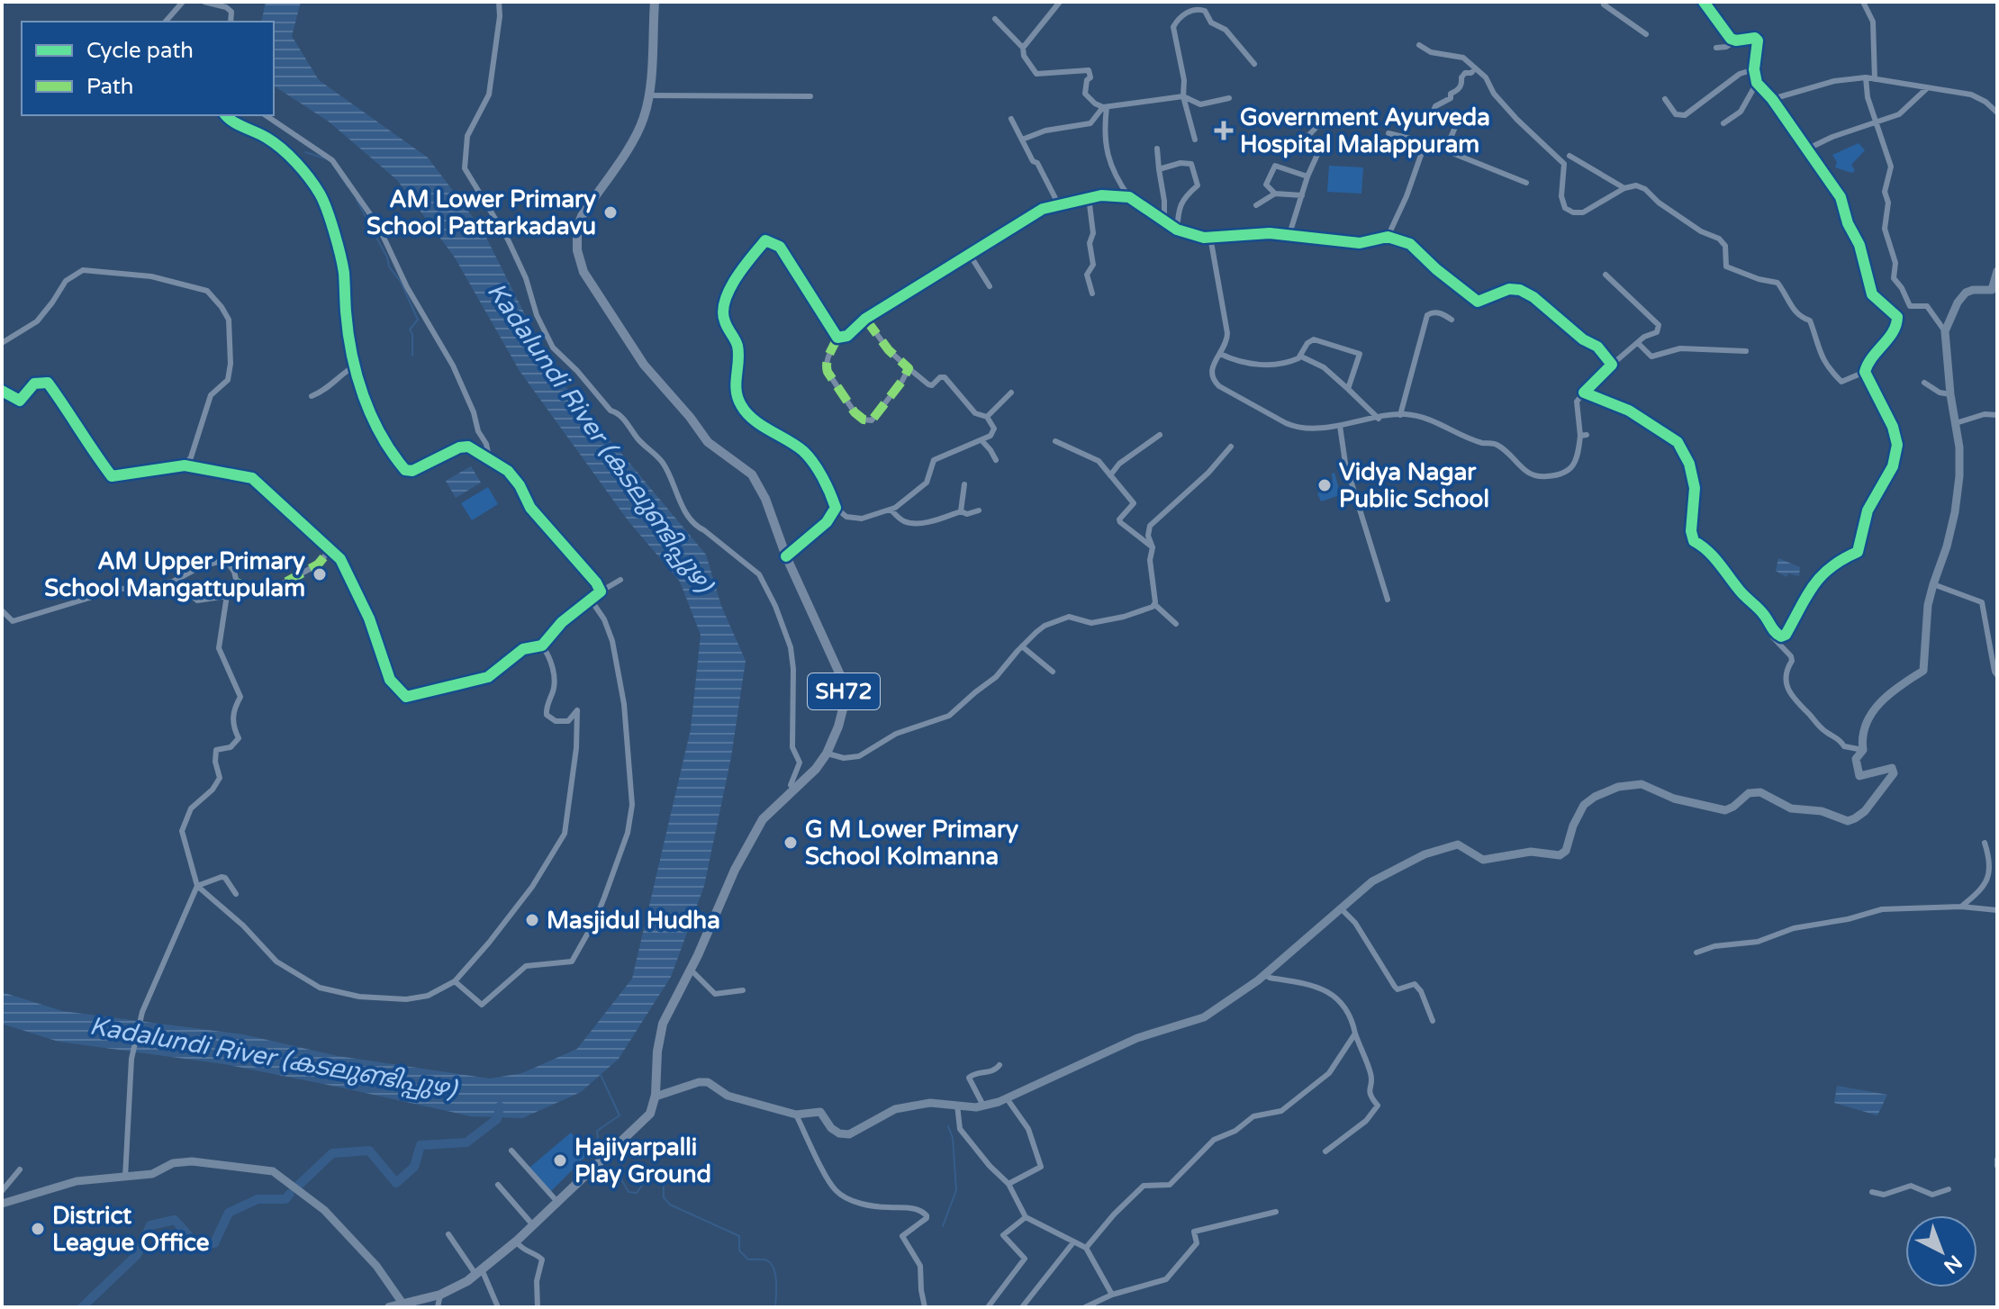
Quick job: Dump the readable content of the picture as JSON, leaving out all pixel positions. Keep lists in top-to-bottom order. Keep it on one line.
{"streets":{"main road":["SH72"]},"water":["Kadalundi River (കടലുണ്ടിപ്പുഴ)"],"places":{"health":["Government Ayurveda Hospital Malappuram"],"other":["AM Lower Primary School Pattarkadavu","Vidya Nagar Public School","AM Upper Primary School Mangattupulam","G M Lower Primary School Kolmanna","Masjidul Hudha","Hajiyarpalli Play Ground","District League Office"]},"legend":["Cycle path","Path"],"north":"bottom right"}
